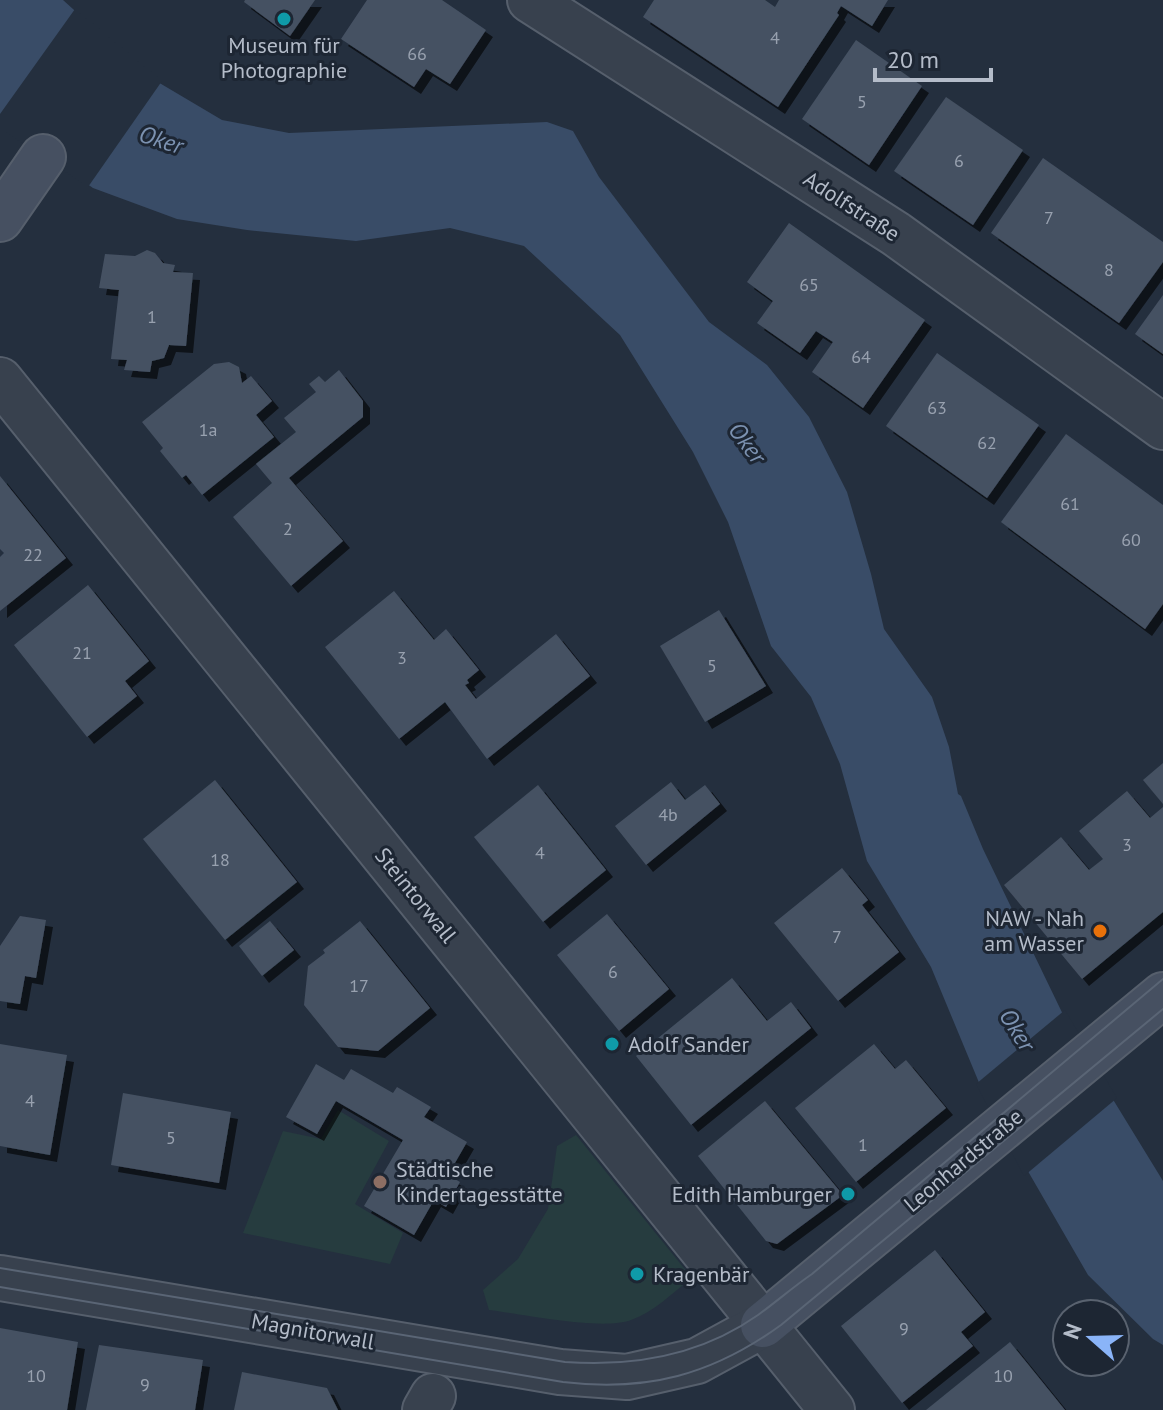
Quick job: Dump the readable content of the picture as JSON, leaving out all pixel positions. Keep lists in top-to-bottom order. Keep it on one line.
{"streets":{"street":["Adolfstraße","Steintorwall","Leonhardstraße","Magnitorwall"]},"crossings":[["Steintorwall","Leonhardstraße"],["Steintorwall","Magnitorwall"],["Leonhardstraße","Magnitorwall"]],"water":["Oker"],"places":["Museum für Photographie","NAW - Nah am Wasser","Adolf Sander","Städtische Kindertagesstätte","Edith Hamburger","Kragenbär"],"house_numbers":["4","66","5","6","7","8","65","1","64","63","1a","62","61","2","60","22","21","3","5","4b","3","4","18","7","6","17","4","5","1","9","10","10","9"],"scale_bar":"20 m","north":"left"}
